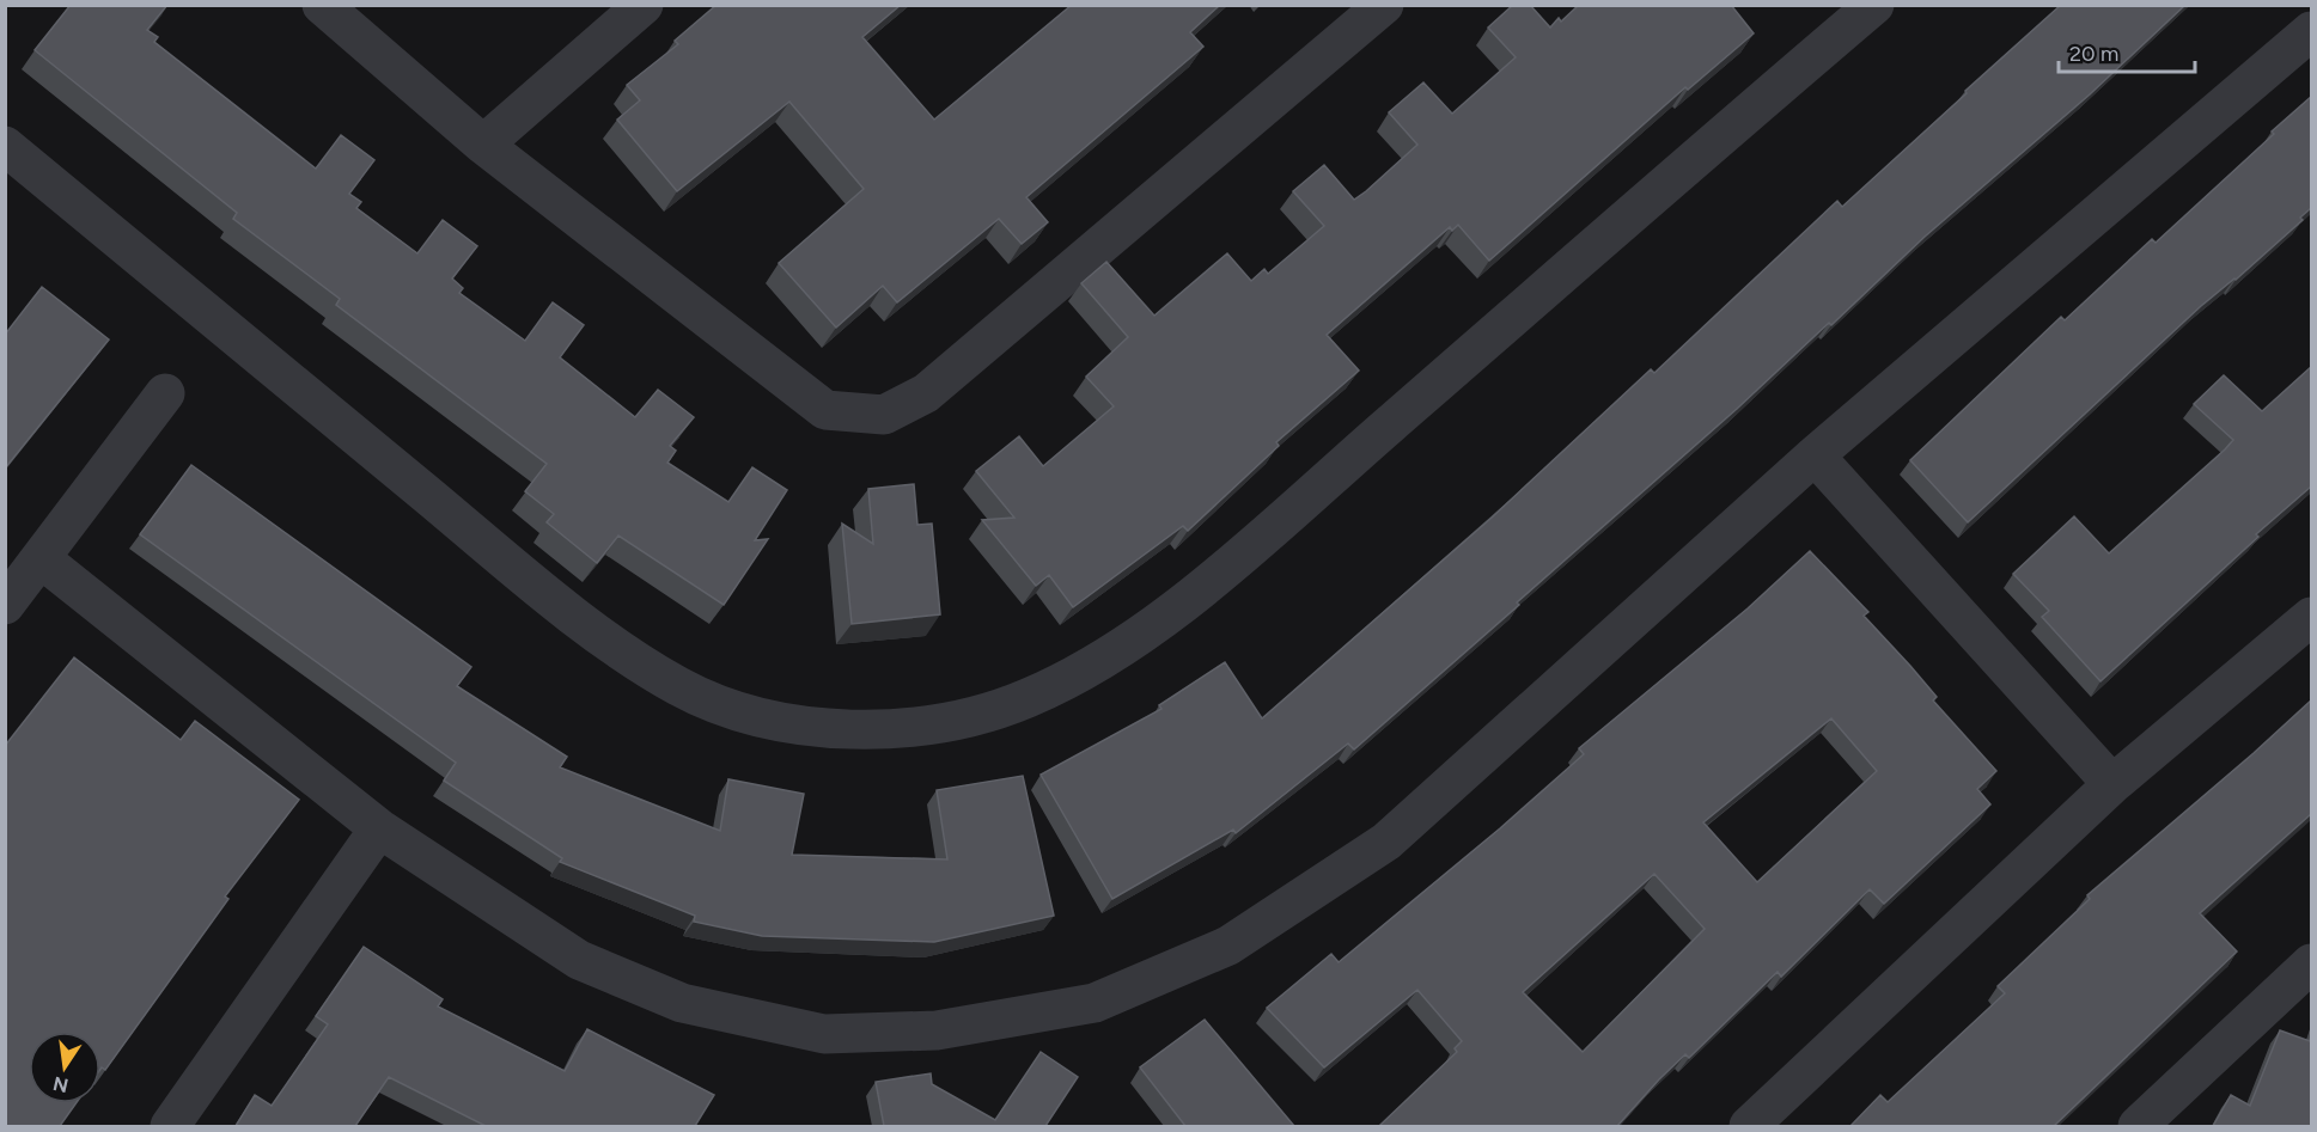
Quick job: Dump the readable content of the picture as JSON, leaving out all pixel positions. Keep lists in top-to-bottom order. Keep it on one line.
{"scale_bar":"20 m","north":"bottom"}
